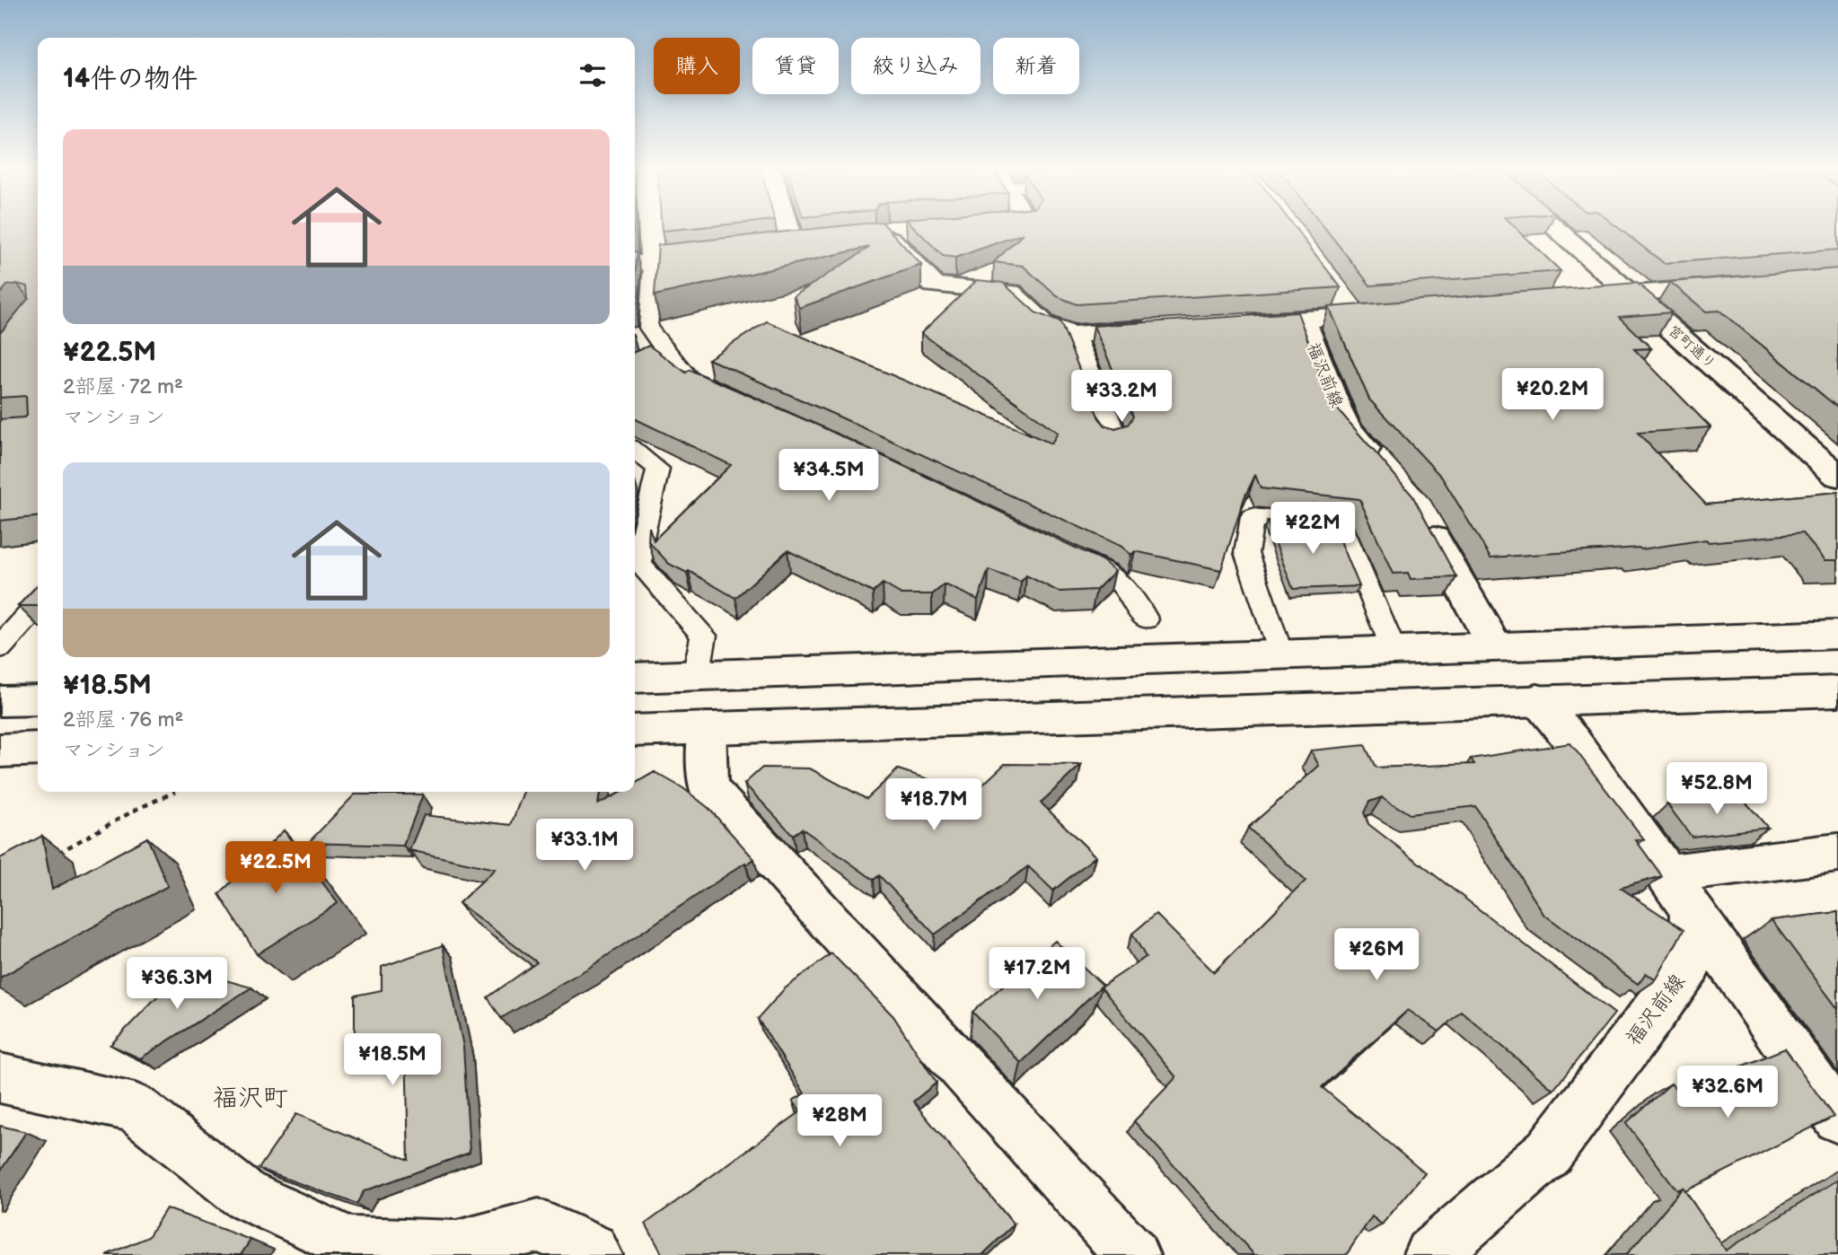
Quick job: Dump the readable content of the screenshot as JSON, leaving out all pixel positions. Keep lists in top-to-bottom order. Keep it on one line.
{"streets":{"street":["宮町通り","福沢前線"]},"districts":["福沢町"],"page":{"chip":["購入","賃貸","絞り込み","新着"],"heading":"14件の物件","list":[{"name":"¥22.5M","note":"2部屋 · 72 m² · マンション"},{"name":"¥18.5M","note":"2部屋 · 76 m² · マンション"}],"price":["¥20.2M","¥33.2M","¥34.5M","¥22M","¥52.8M","¥18.7M","¥33.1M","¥22.5M","¥26M","¥17.2M","¥36.3M","¥18.5M","¥32.6M","¥28M"]}}
